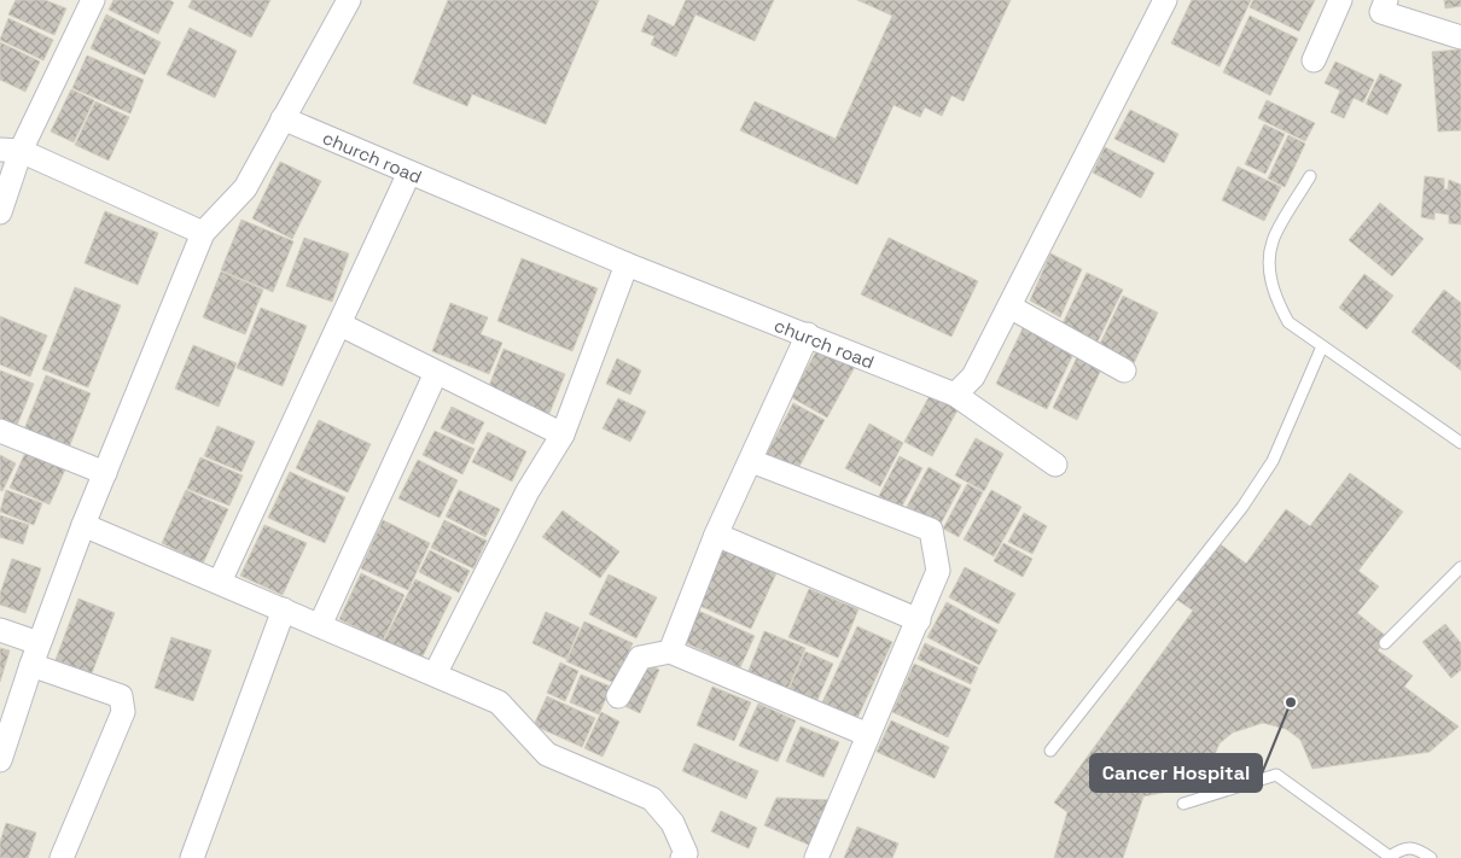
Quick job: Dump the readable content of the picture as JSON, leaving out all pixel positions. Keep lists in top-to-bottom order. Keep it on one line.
{"streets":{"street":["church road"]},"places":["Cancer Hospital"]}
